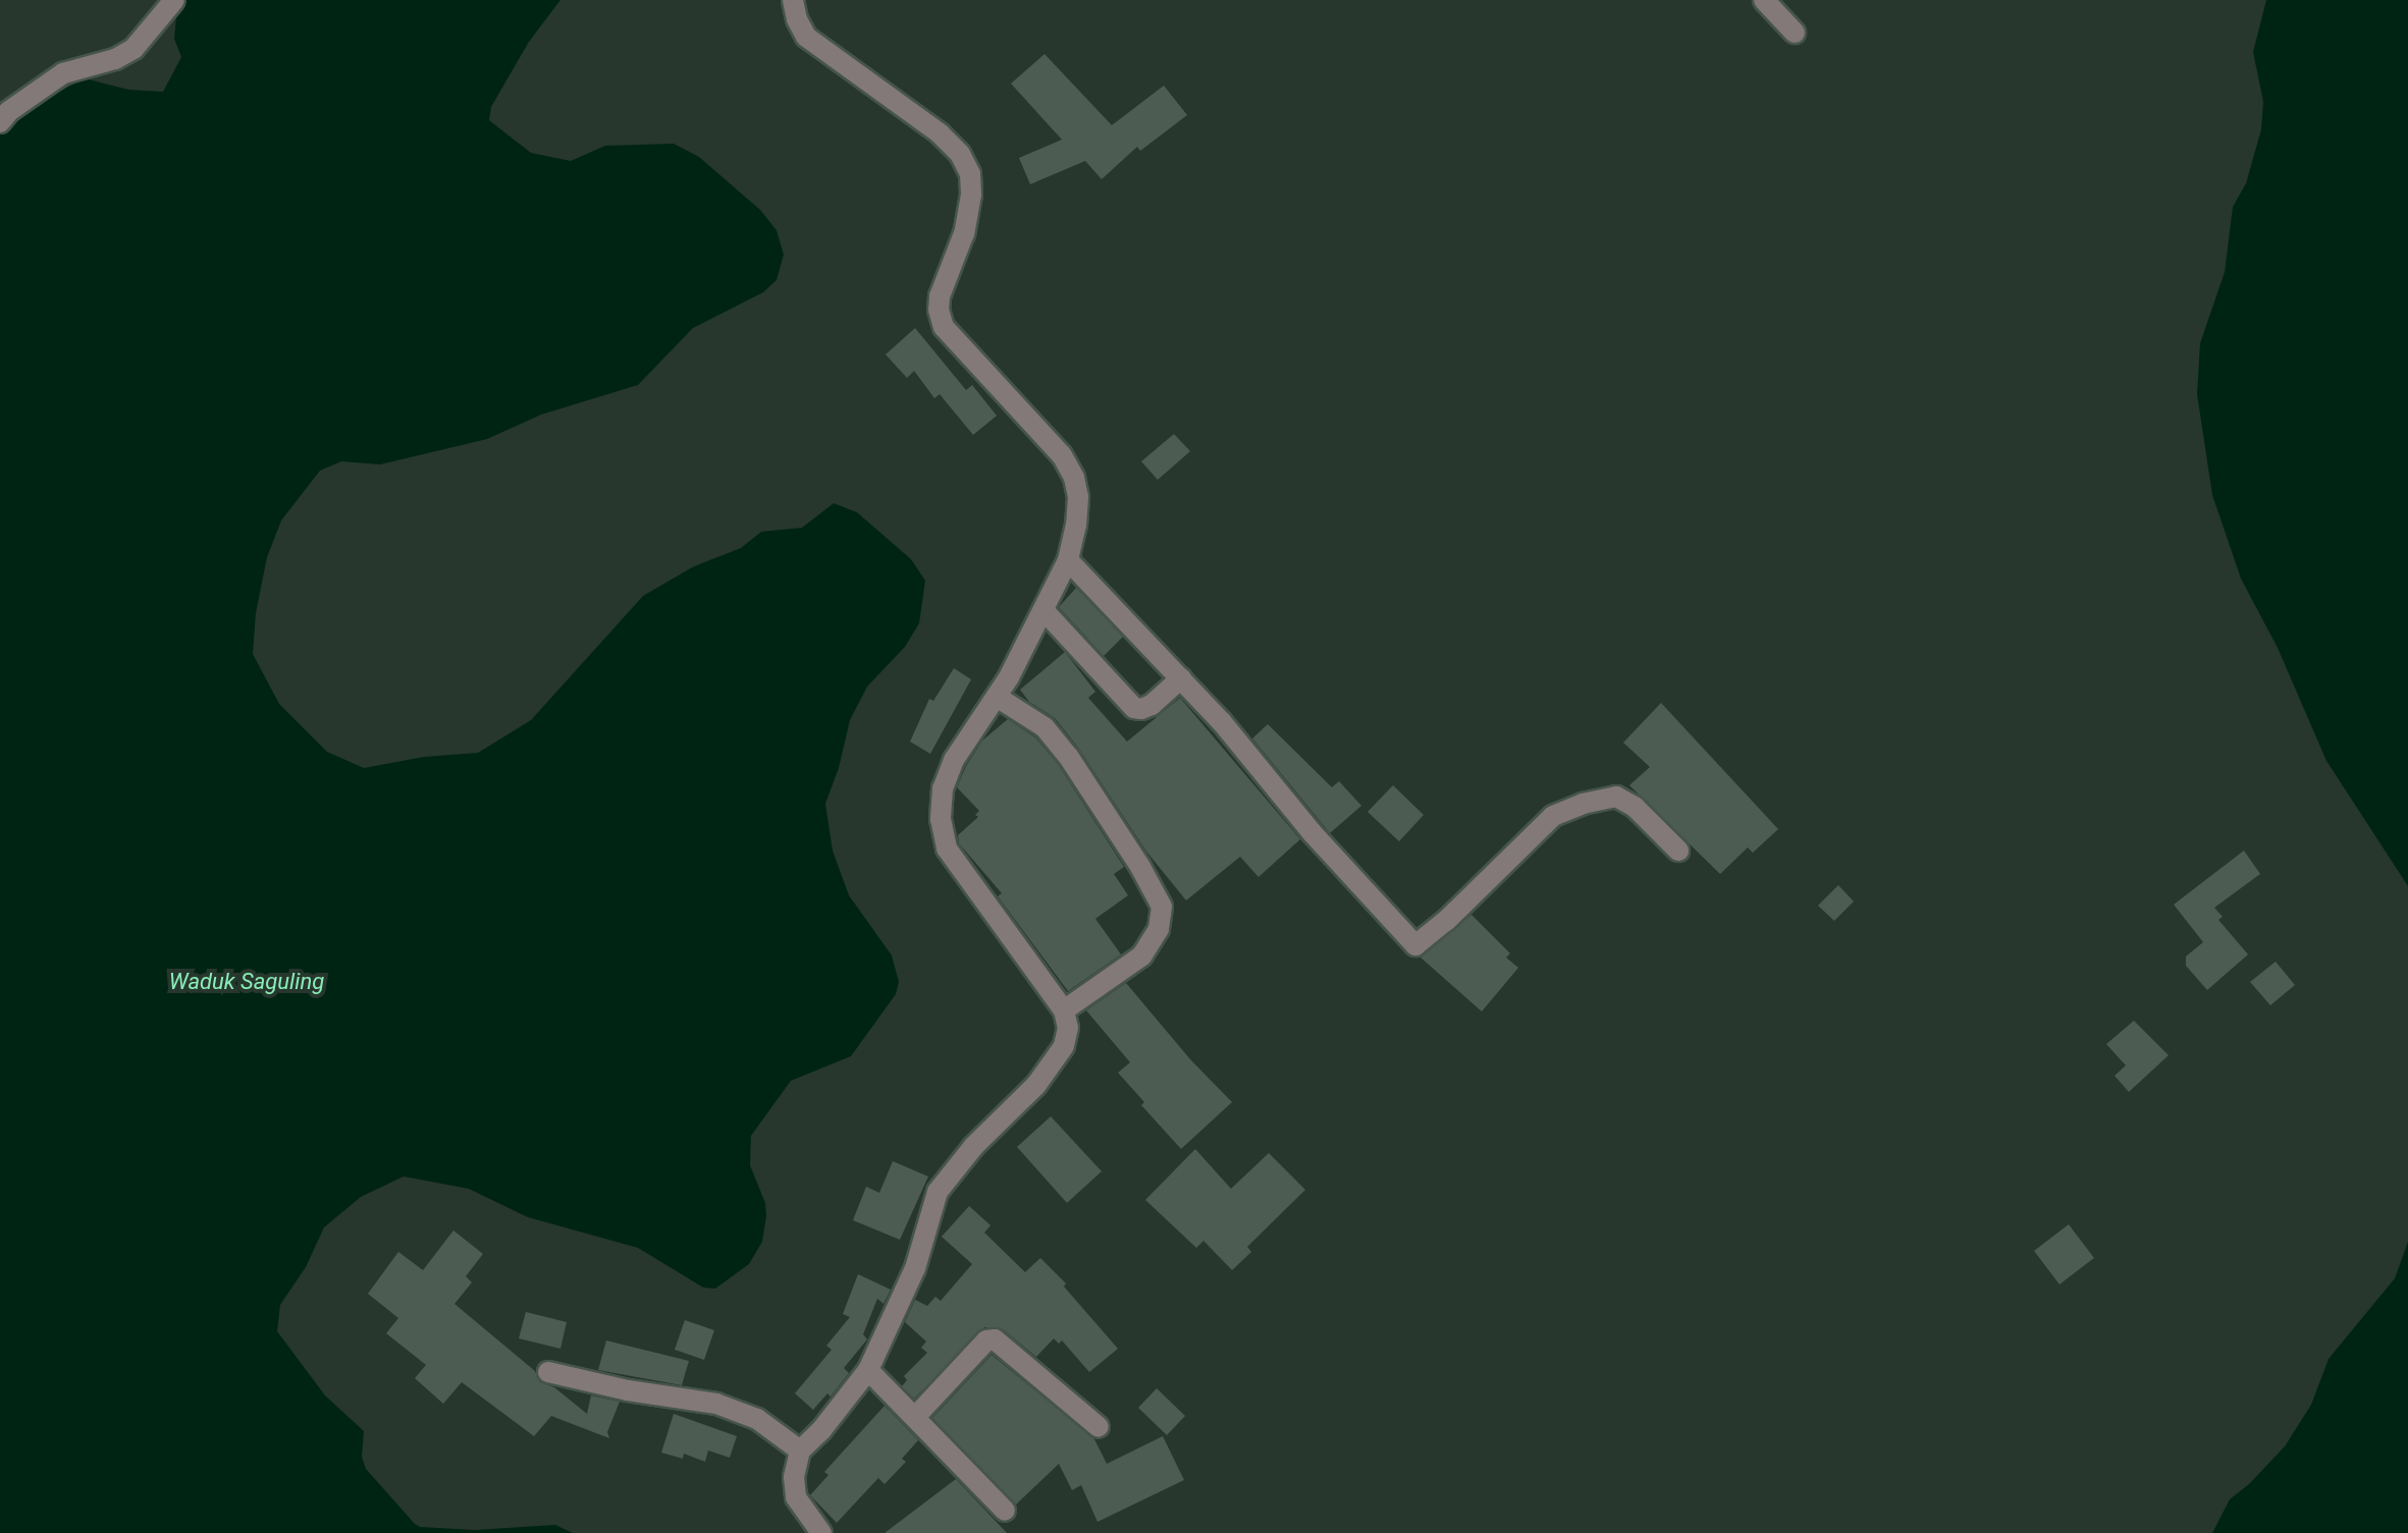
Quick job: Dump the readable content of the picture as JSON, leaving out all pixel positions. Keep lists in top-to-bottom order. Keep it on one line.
{"water":["Waduk Saguling"]}
